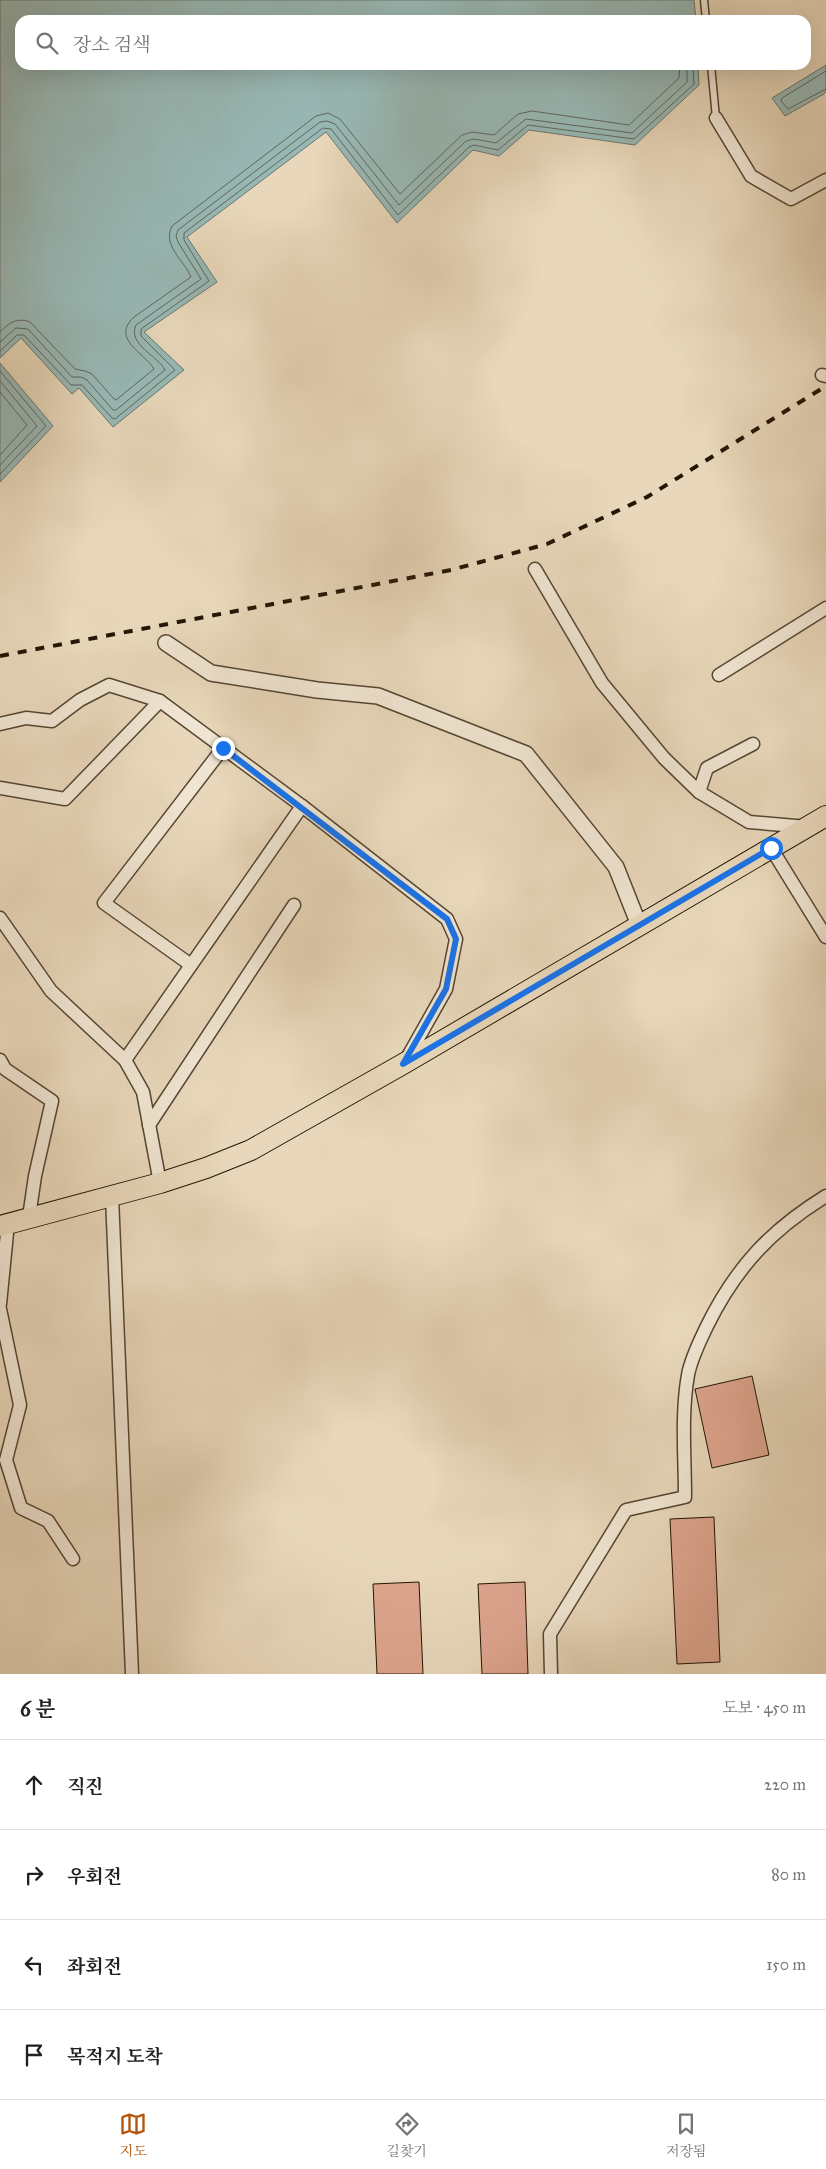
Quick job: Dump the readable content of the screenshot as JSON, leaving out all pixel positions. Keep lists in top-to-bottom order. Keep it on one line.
{"page":{"search":"장소 검색","heading":["6 분","도보 · 450 m"],"list":[["직진","220 m"],["우회전","80 m"],["좌회전","150 m"],"목적지 도착"],"nav":["지도","길찾기","저장됨"]}}
